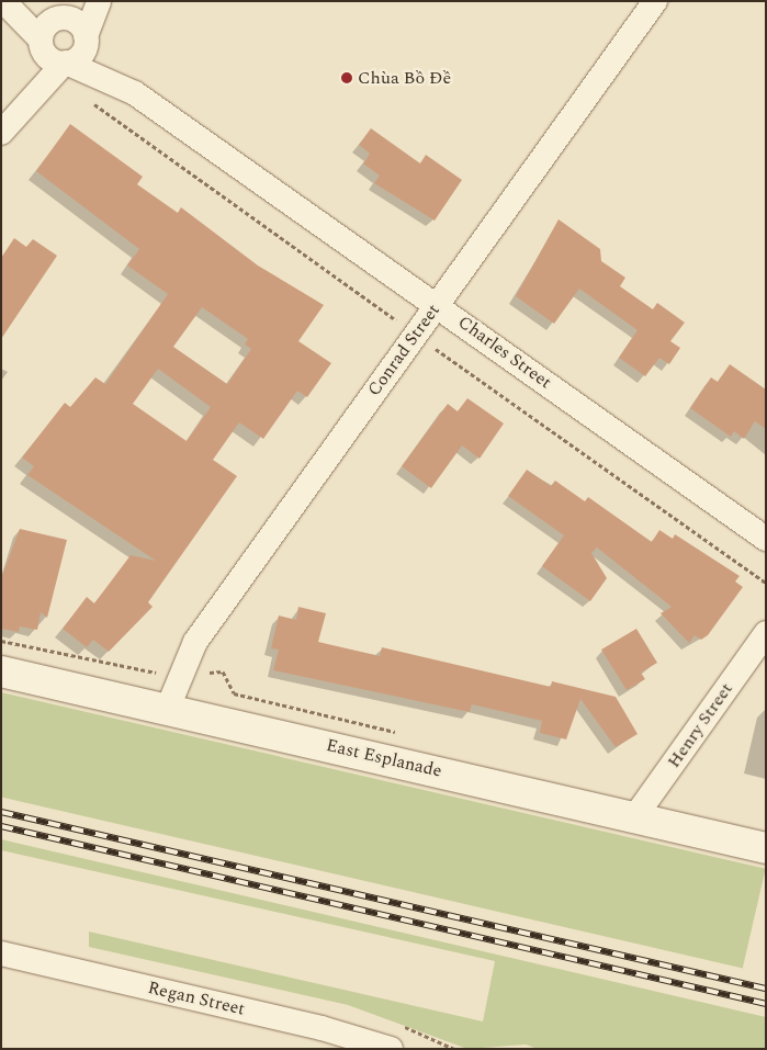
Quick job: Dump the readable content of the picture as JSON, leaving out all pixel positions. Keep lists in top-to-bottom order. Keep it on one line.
{"streets":{"street":["Conrad Street","Charles Street","Henry Street","East Esplanade","Regan Street"]},"crossings":[["Conrad Street","Charles Street"],["Conrad Street","East Esplanade"],["Henry Street","East Esplanade"]],"places":["Chùa Bồ Đề"]}
